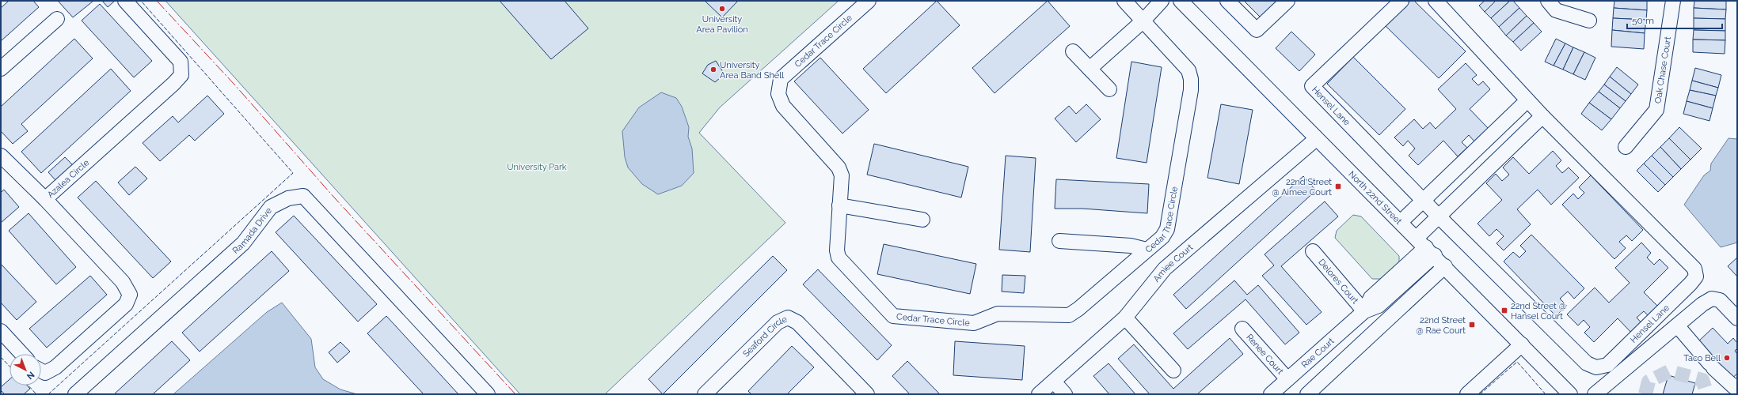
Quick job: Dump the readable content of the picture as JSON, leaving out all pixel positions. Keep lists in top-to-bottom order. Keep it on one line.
{"streets":{"street":["Cedar Trace Circle","Oak Chase Court","Hensel Lane","Azalea Circle","North 22nd Street","Ramada Drive","Amiee Court","Delores Court","Seaford Circle","Rae Court","Renee Court"]},"crossings":[["Hensel Lane","Rae Court"],["North 22nd Street","Amiee Court"],["North 22nd Street","Rae Court"],["Delores Court","Rae Court"],["Rae Court","Renee Court"]],"parks":["University Park"],"places":{"other":["University Area Pavilion","University Area Band Shell","Taco Bell"],"transit":["22nd Street @ Aimee Court","22nd Street @ Hansel Court","22nd Street @ Rae Court"]},"scale_bar":"50 m","north":"bottom right"}
